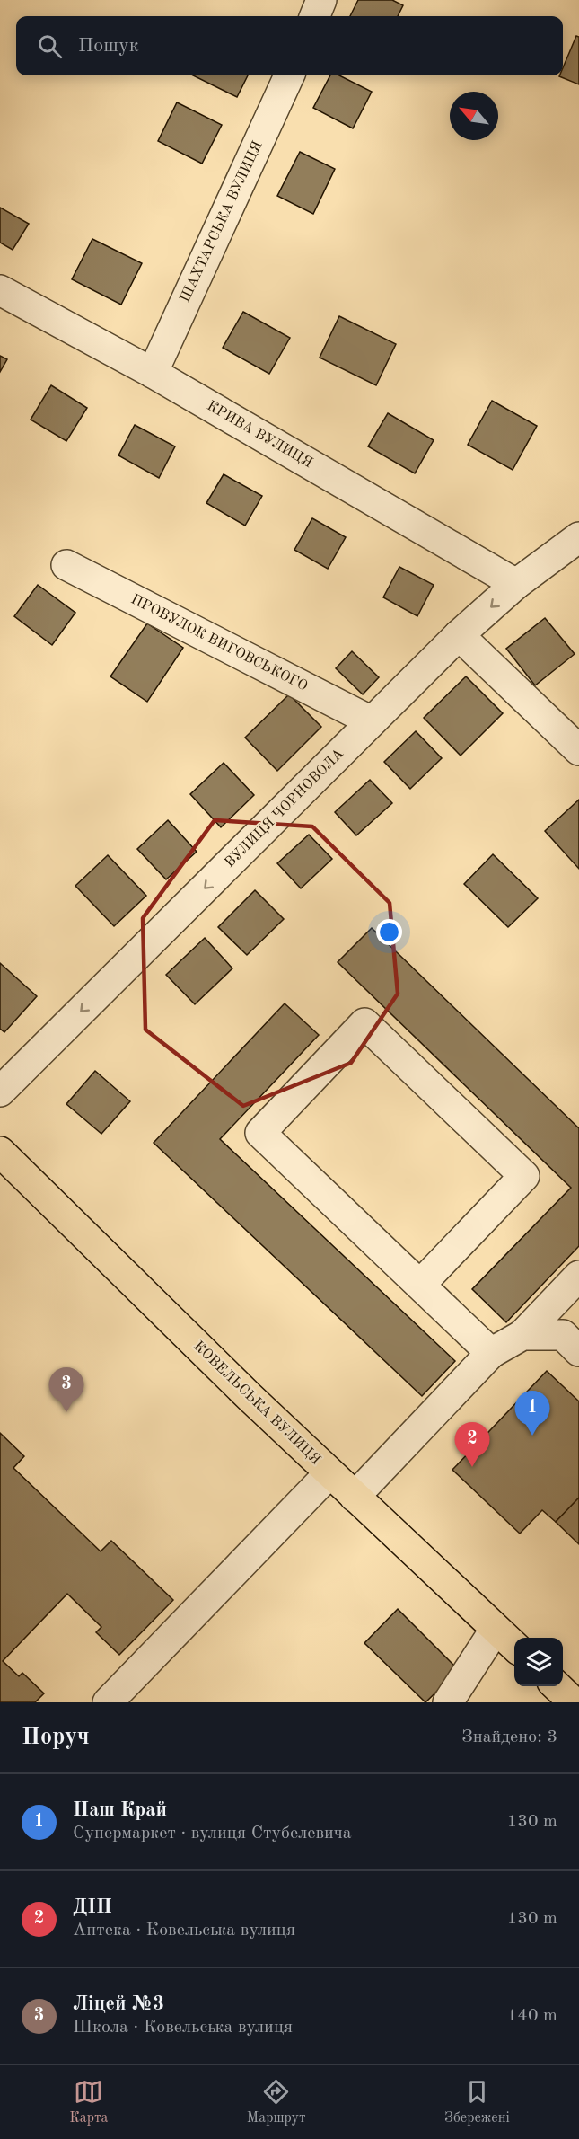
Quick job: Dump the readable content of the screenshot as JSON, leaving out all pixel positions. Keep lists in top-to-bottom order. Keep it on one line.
{"streets":{"main road":["КОВЕЛЬСЬКА ВУЛИЦЯ"],"street":["ШАХТАРСЬКА ВУЛИЦЯ","КРИВА ВУЛИЦЯ","ПРОВУЛОК ВИГОВСЬКОГО","ВУЛИЦЯ ЧОРНОВОЛА"]},"crossings":[["ШАХТАРСЬКА ВУЛИЦЯ","КРИВА ВУЛИЦЯ"],["КРИВА ВУЛИЦЯ","ВУЛИЦЯ ЧОРНОВОЛА"],["ПРОВУЛОК ВИГОВСЬКОГО","ВУЛИЦЯ ЧОРНОВОЛА"]],"one_way":["ВУЛИЦЯ ЧОРНОВОЛА"],"north":"top left","page":{"search":"Пошук","pins":["3","1","2"],"heading":["Поруч","Знайдено: 3"],"list":[{"mark":"1","name":"Наш Край","note":"Супермаркет · вулиця Стубелевича","value":"130 m"},{"mark":"2","name":"ДІП","note":"Аптека · Ковельська вулиця","value":"130 m"},{"mark":"3","name":"Ліцей №3","note":"Школа · Ковельська вулиця","value":"140 m"}],"nav":["Карта","Маршрут","Збережені"]}}
